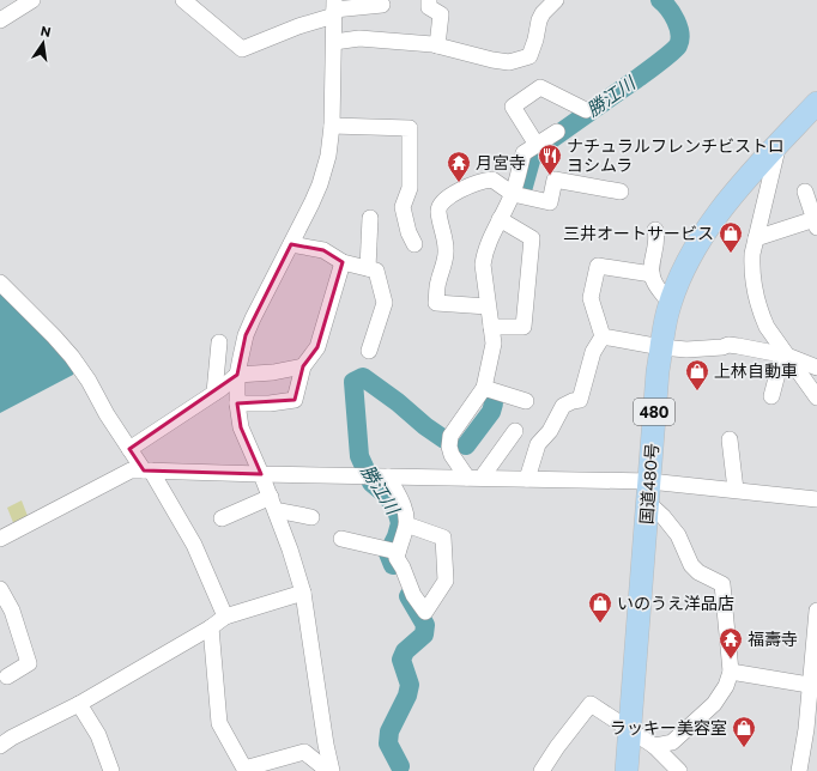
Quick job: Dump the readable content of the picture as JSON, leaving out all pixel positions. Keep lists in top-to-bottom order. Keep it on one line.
{"streets":{"highway":["480","国道480号"]},"water":["勝江川"],"places":{"restaurant":["ナチュラルフレンチビストロ ヨシムラ"],"temple":["月宮寺","福壽寺"],"shop":["三井オートサービス","上林自動車","いのうえ洋品店","ラッキー美容室"]},"north":"top"}
